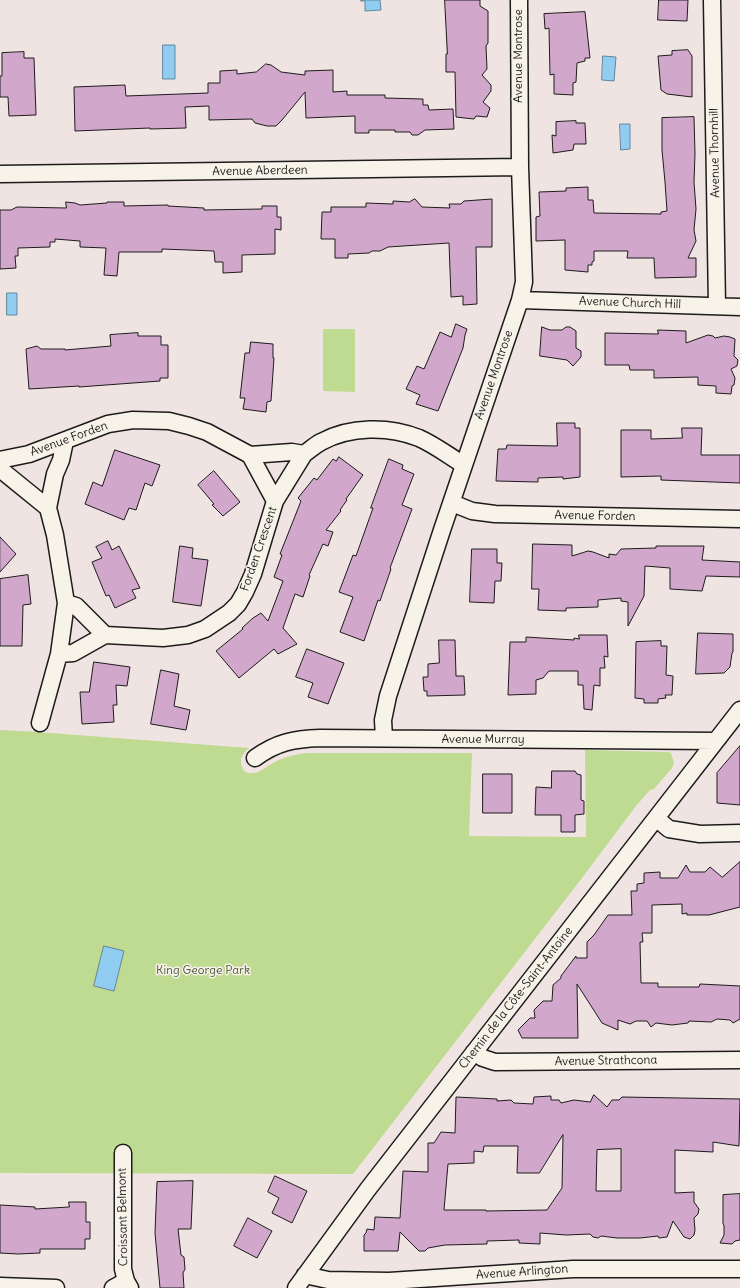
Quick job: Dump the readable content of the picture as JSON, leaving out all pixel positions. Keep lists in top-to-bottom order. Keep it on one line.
{"streets":{"street":["Avenue Montrose","Avenue Thornhill","Avenue Aberdeen","Avenue Church Hill","Avenue Forden","Forden Crescent","Avenue Murray","Chemin de la Côte-Saint-Antoine","Avenue Strathcona","Croissant Belmont","Avenue Arlington"]},"crossings":[["Avenue Montrose","Avenue Aberdeen"],["Avenue Montrose","Avenue Church Hill"],["Avenue Montrose","Avenue Forden"],["Avenue Montrose","Avenue Murray"],["Avenue Thornhill","Avenue Church Hill"],["Avenue Murray","Chemin de la Côte-Saint-Antoine"],["Chemin de la Côte-Saint-Antoine","Avenue Strathcona"],["Chemin de la Côte-Saint-Antoine","Avenue Arlington"]],"parks":["King George Park"]}
